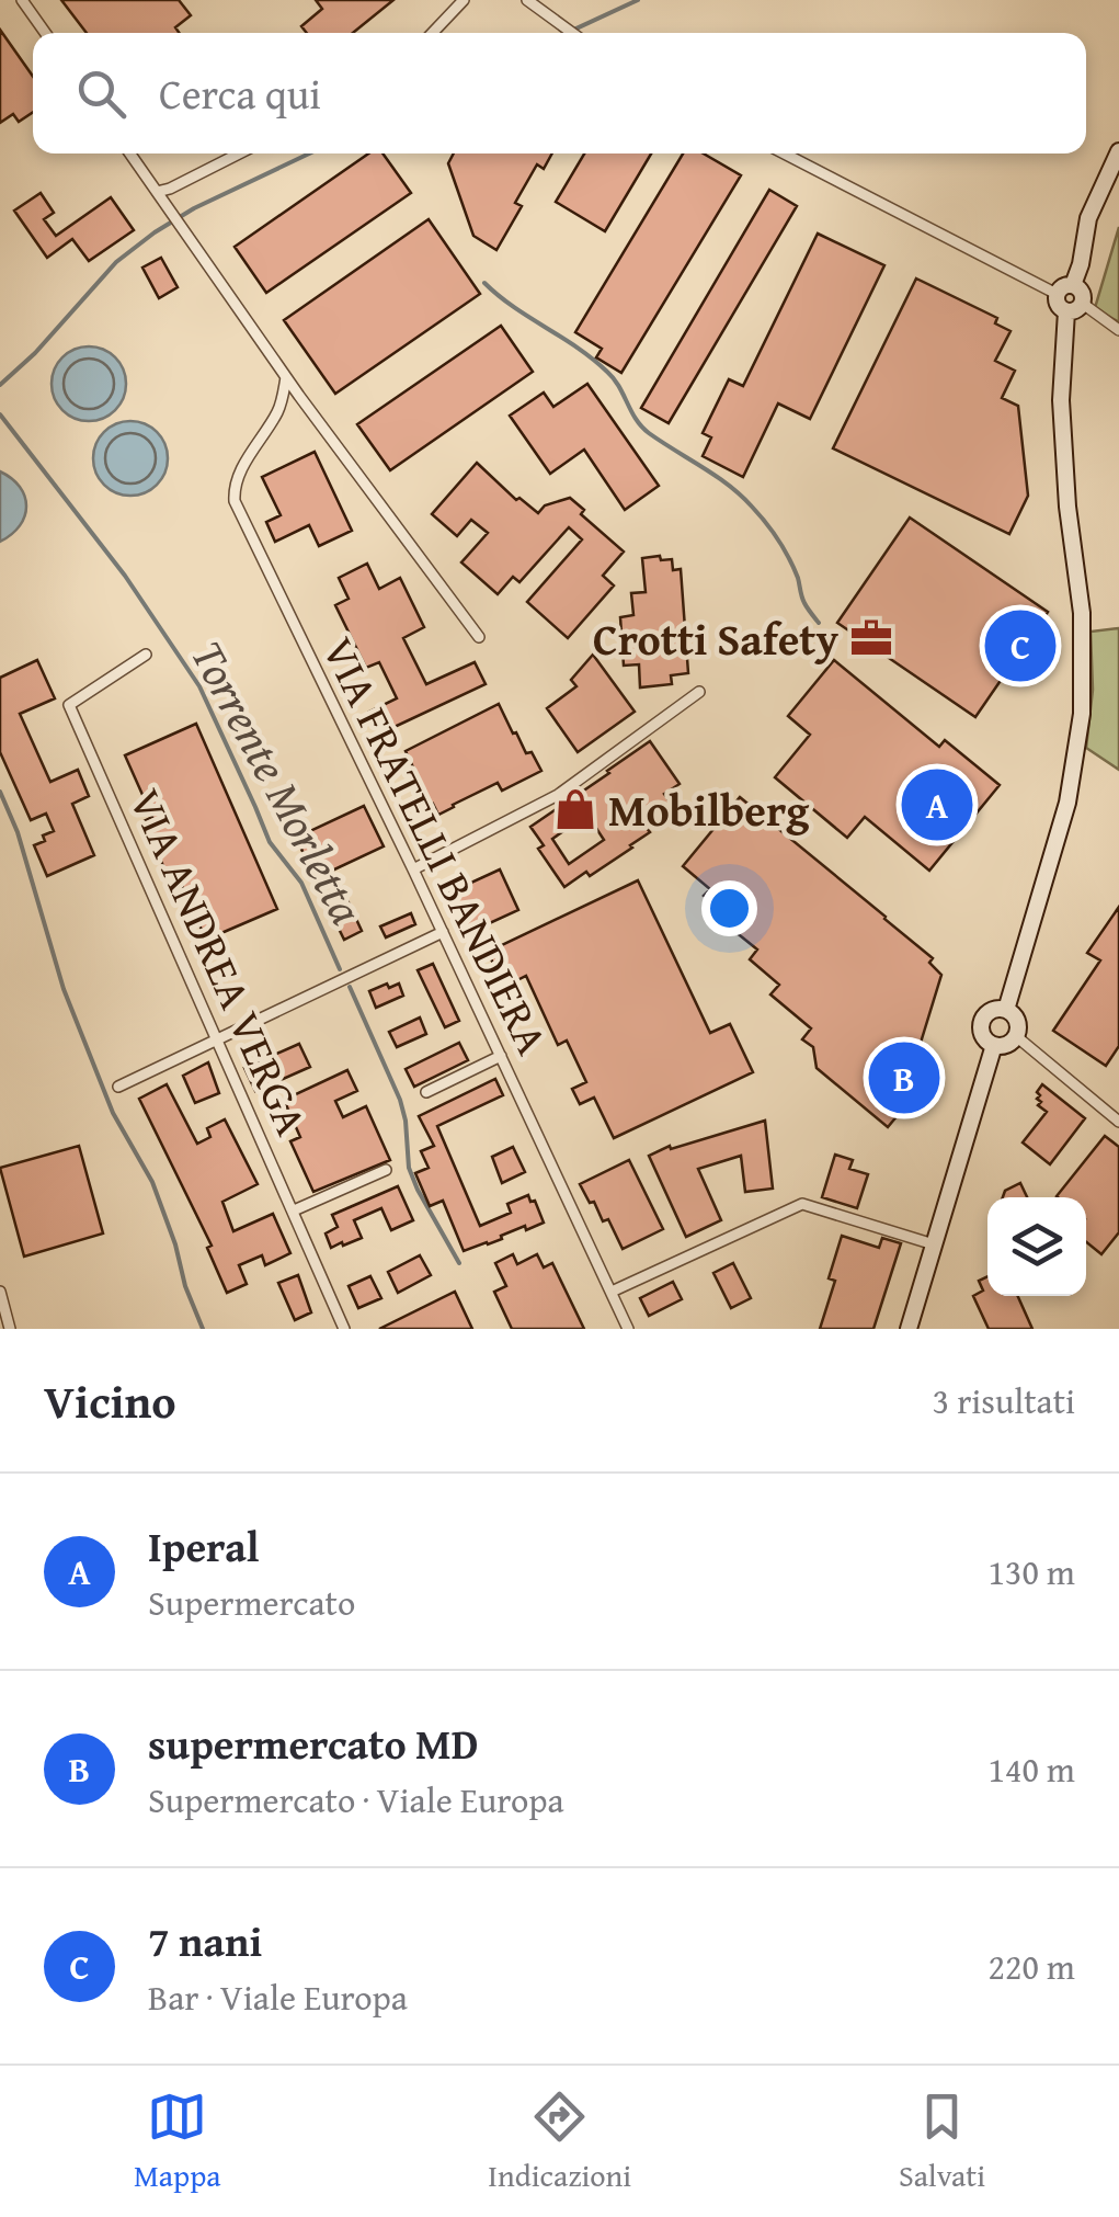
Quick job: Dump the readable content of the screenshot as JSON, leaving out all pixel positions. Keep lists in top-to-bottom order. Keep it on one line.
{"streets":{"street":["VIA FRATELLI BANDIERA","VIA ANDREA VERGA"]},"water":["Torrente Morletta"],"places":{"office":["Crotti Safety"],"shop":["Mobilberg"]},"page":{"search":"Cerca qui","pins":["C","A","B"],"heading":["Vicino","3 risultati"],"list":[{"mark":"A","name":"Iperal","note":"Supermercato","value":"130 m"},{"mark":"B","name":"supermercato MD","note":"Supermercato · Viale Europa","value":"140 m"},{"mark":"C","name":"7 nani","note":"Bar · Viale Europa","value":"220 m"}],"nav":["Mappa","Indicazioni","Salvati"]}}
